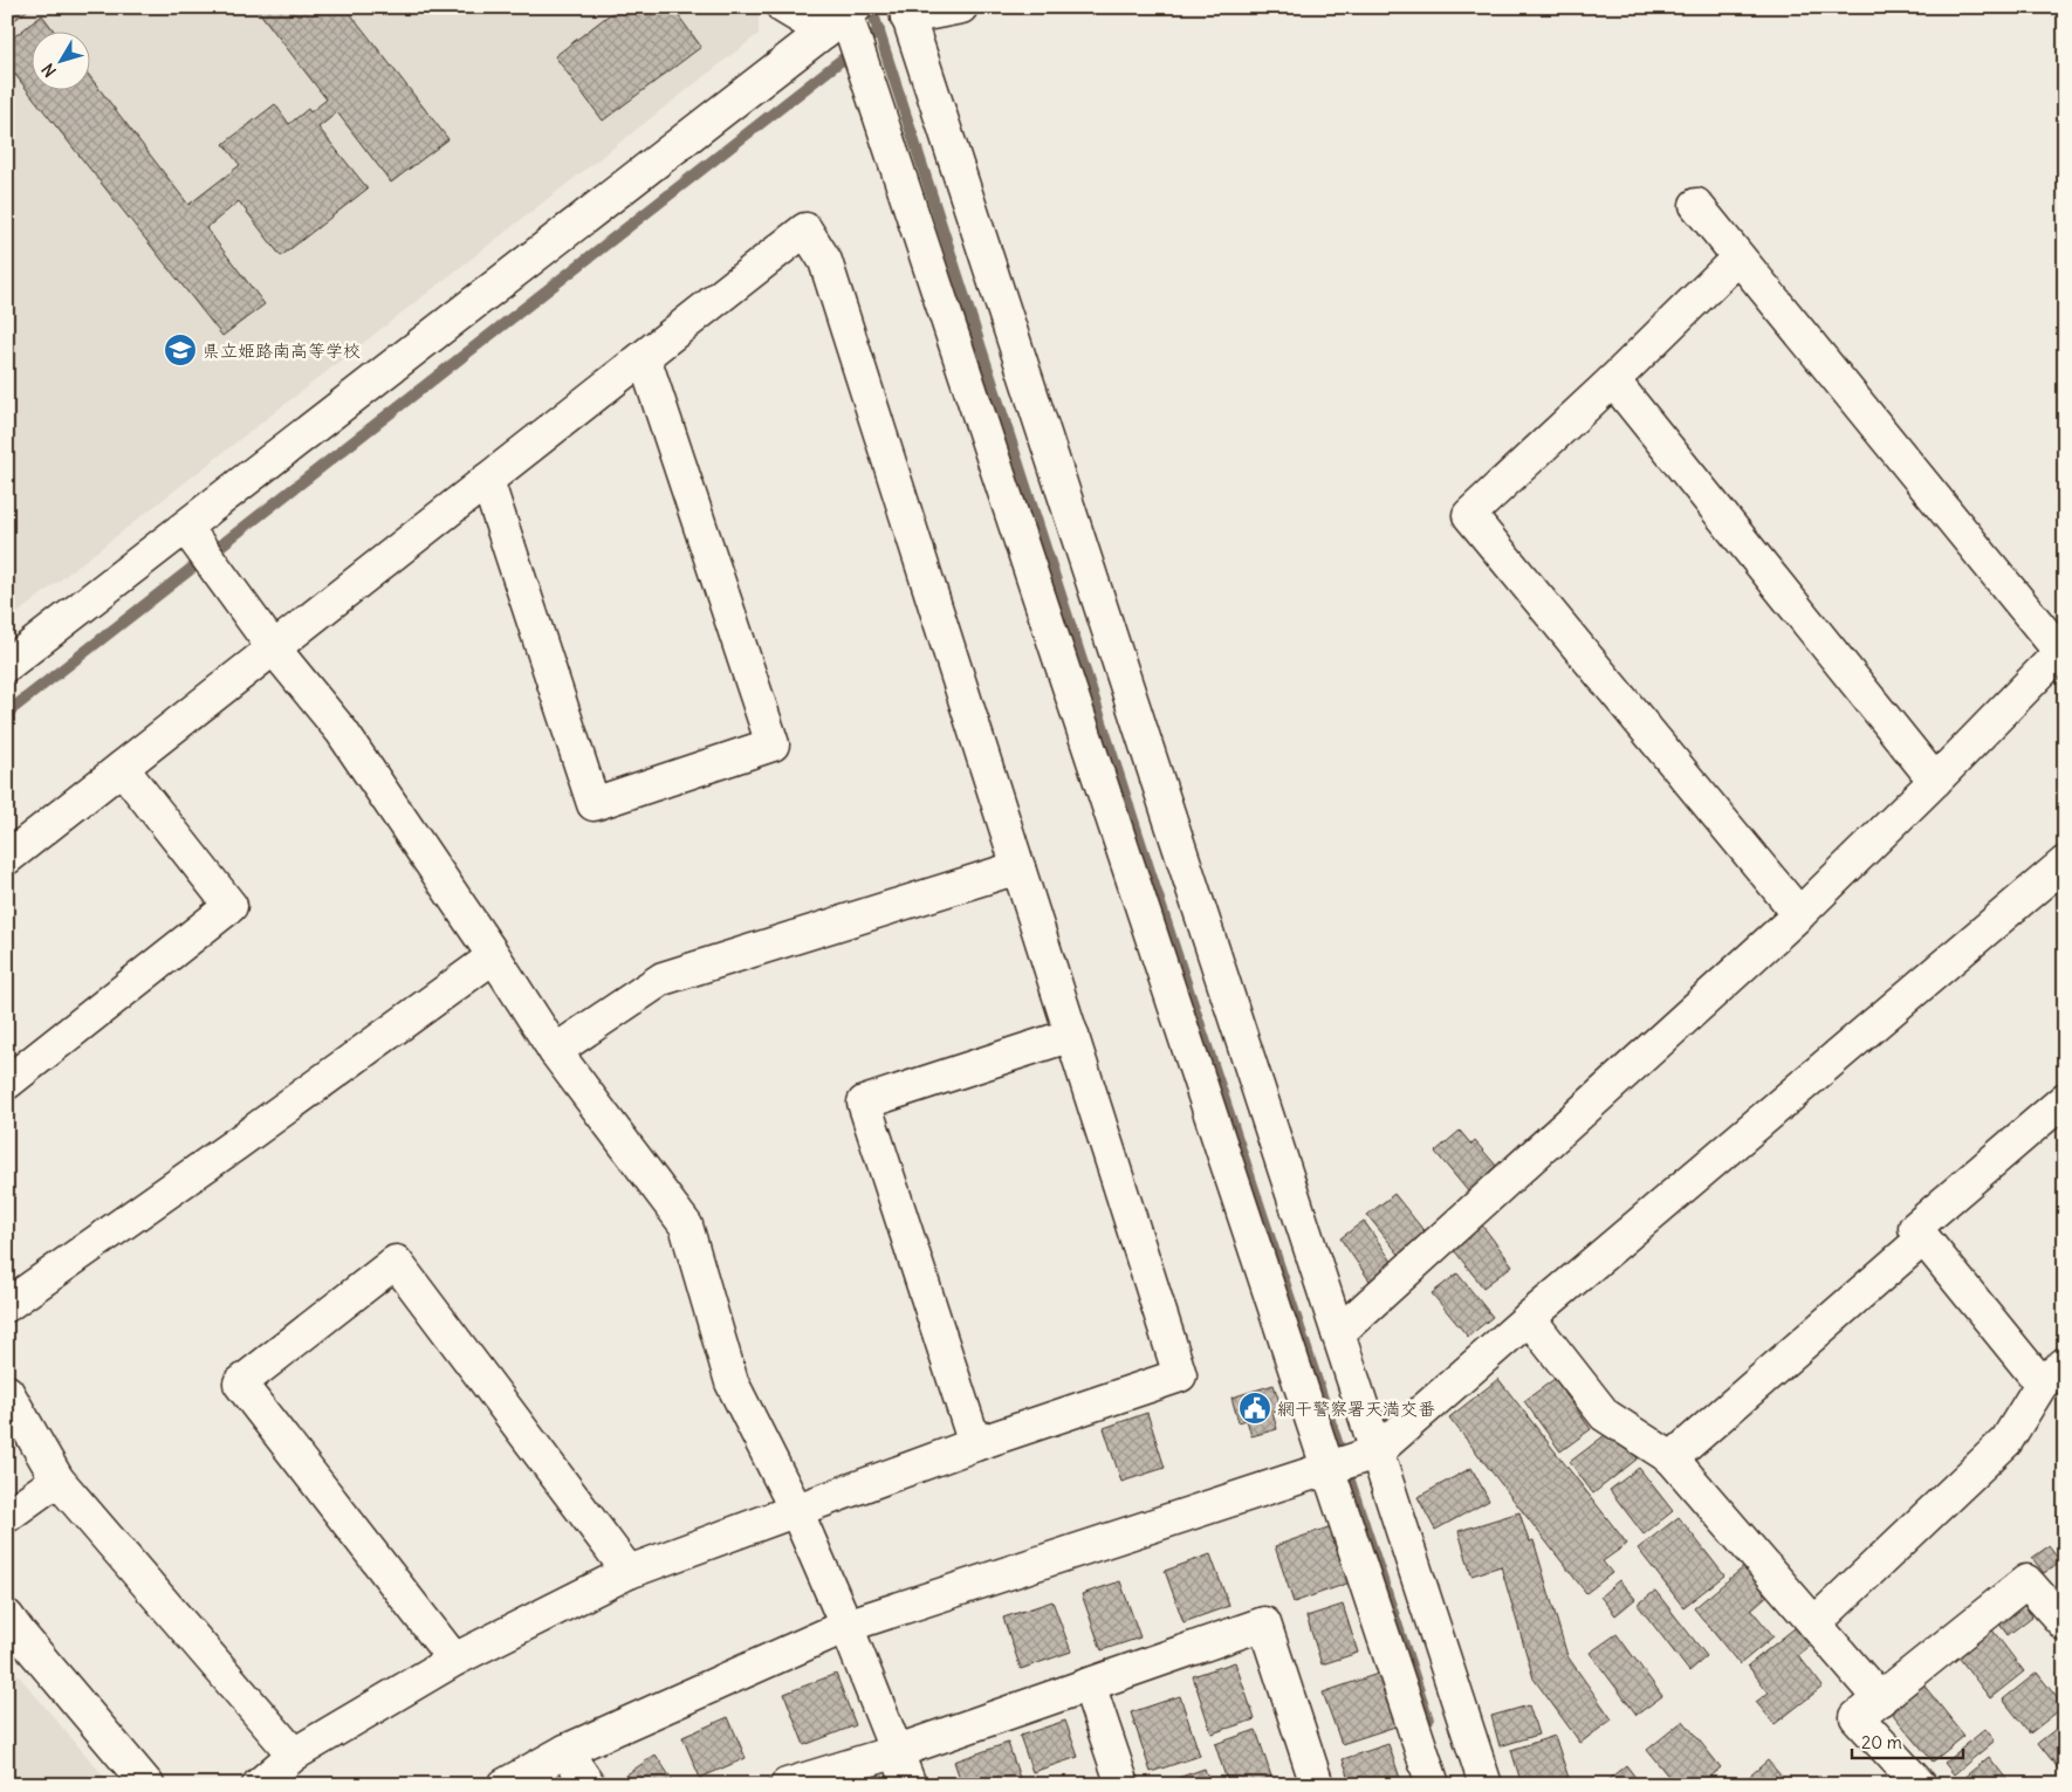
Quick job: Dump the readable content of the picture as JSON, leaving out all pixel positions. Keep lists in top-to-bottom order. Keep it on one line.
{"places":{"school or university":["県立姫路南高等学校"],"public building":["網干警察署天満交番"]},"scale_bar":"20 m","north":"bottom left"}
